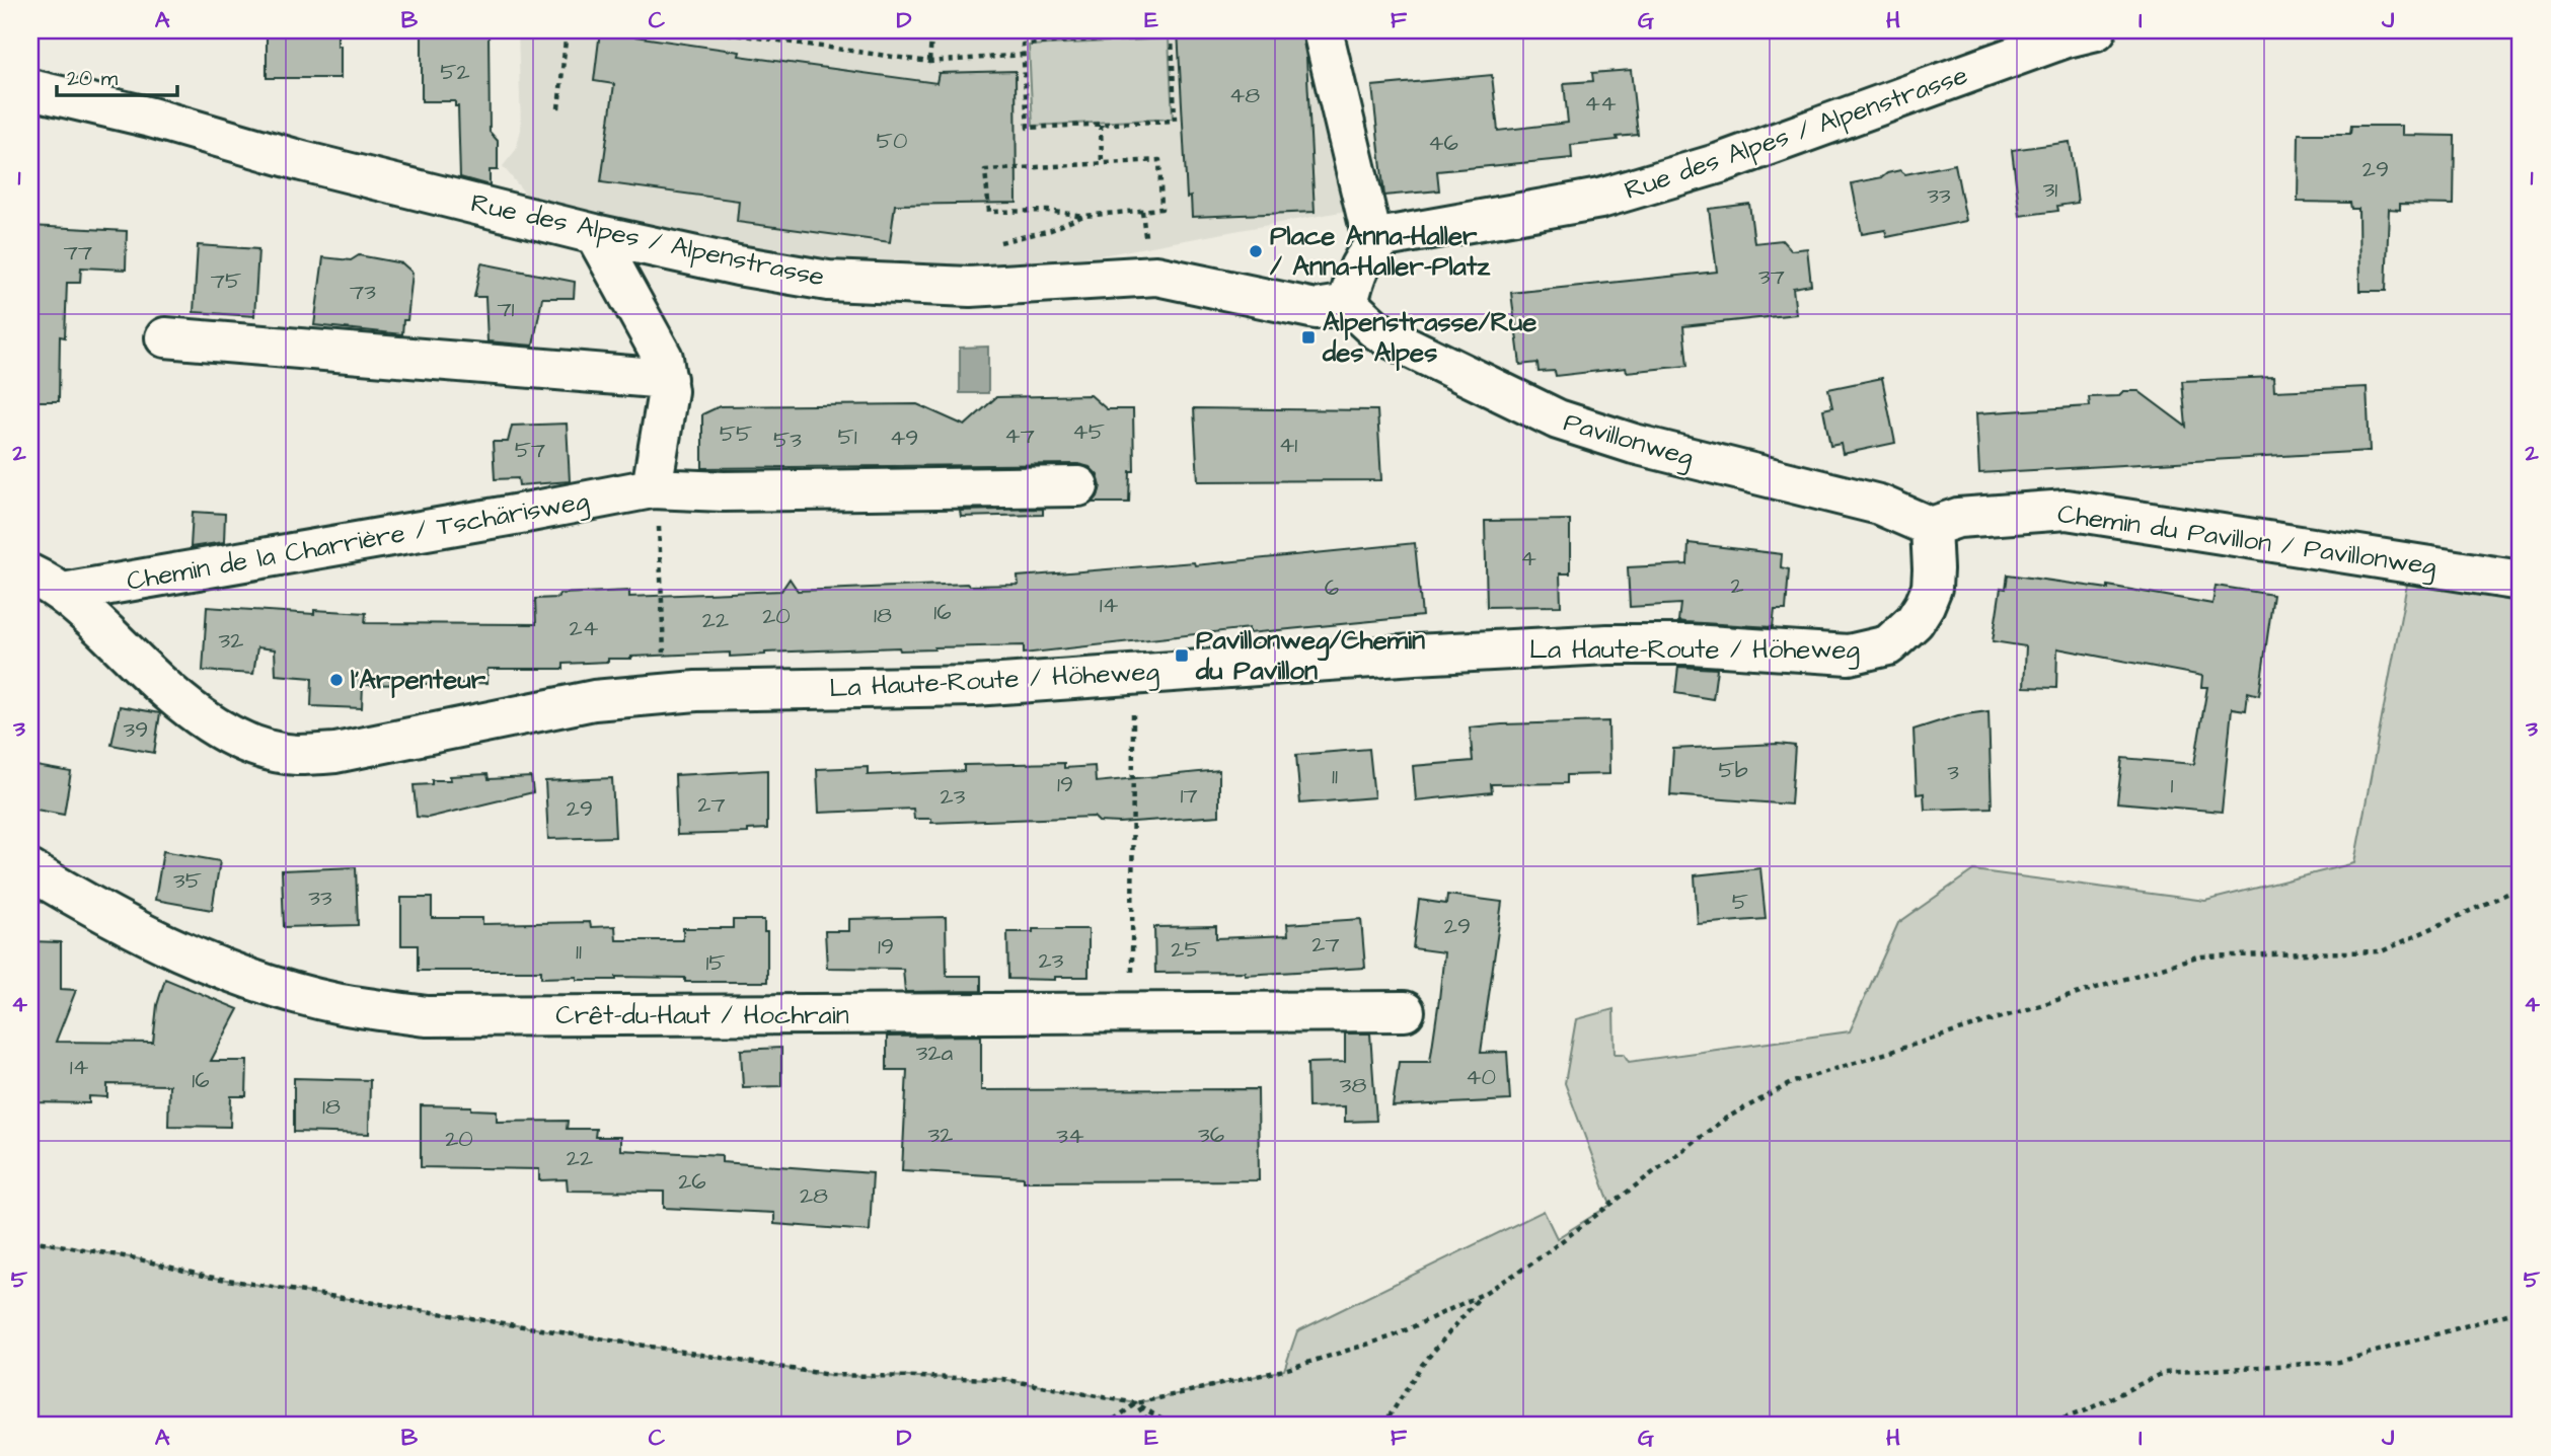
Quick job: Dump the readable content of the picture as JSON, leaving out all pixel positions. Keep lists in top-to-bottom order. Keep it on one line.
{"streets":{"street":["Rue des Alpes / Alpenstrasse","Pavillonweg","Chemin du Pavillon / Pavillonweg","Chemin de la Charrière / Tschärisweg","La Haute-Route / Höheweg","Crêt-du-Haut / Hochrain"]},"crossings":[["Rue des Alpes / Alpenstrasse","Pavillonweg"],["Pavillonweg","Chemin du Pavillon / Pavillonweg"],["Pavillonweg","La Haute-Route / Höheweg"],["Chemin du Pavillon / Pavillonweg","La Haute-Route / Höheweg"],["Chemin de la Charrière / Tschärisweg","La Haute-Route / Höheweg"]],"places":{"other":["Place Anna-Haller / Anna-Haller-Platz","l'Arpenteur"],"transit":["Alpenstrasse/Rue des Alpes","Pavillonweg/Chemin du Pavillon"]},"house_numbers":["52","48","44","50","46","29","31","33","77","37","75","73","71","45","55","47","51","49","53","41","57","4","2","6","14","16","18","20","22","24","32","39","5b","3","11","19","1","17","23","27","29","35","33","5","29","27","19","25","11","23","15","32a","14","40","16","38","18","32","36","34","20","22","26","28"],"scale_bar":"20 m","grid":{"columns":["A","B","C","D","E","F","G","H","I","J"],"rows":["1","2","3","4","5"]}}
